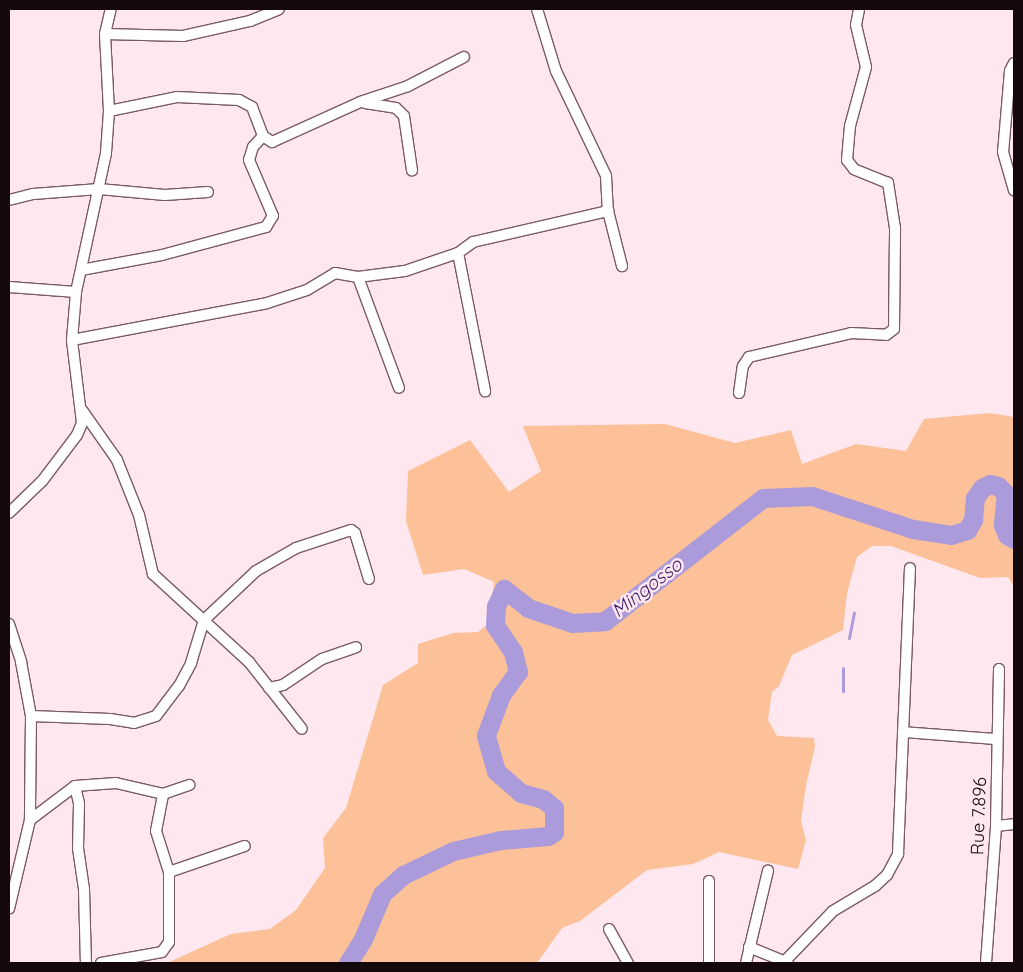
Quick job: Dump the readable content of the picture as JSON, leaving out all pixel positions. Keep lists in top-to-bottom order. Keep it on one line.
{"streets":{"street":["Rue 7.896"]},"water":["Mingosso"]}
